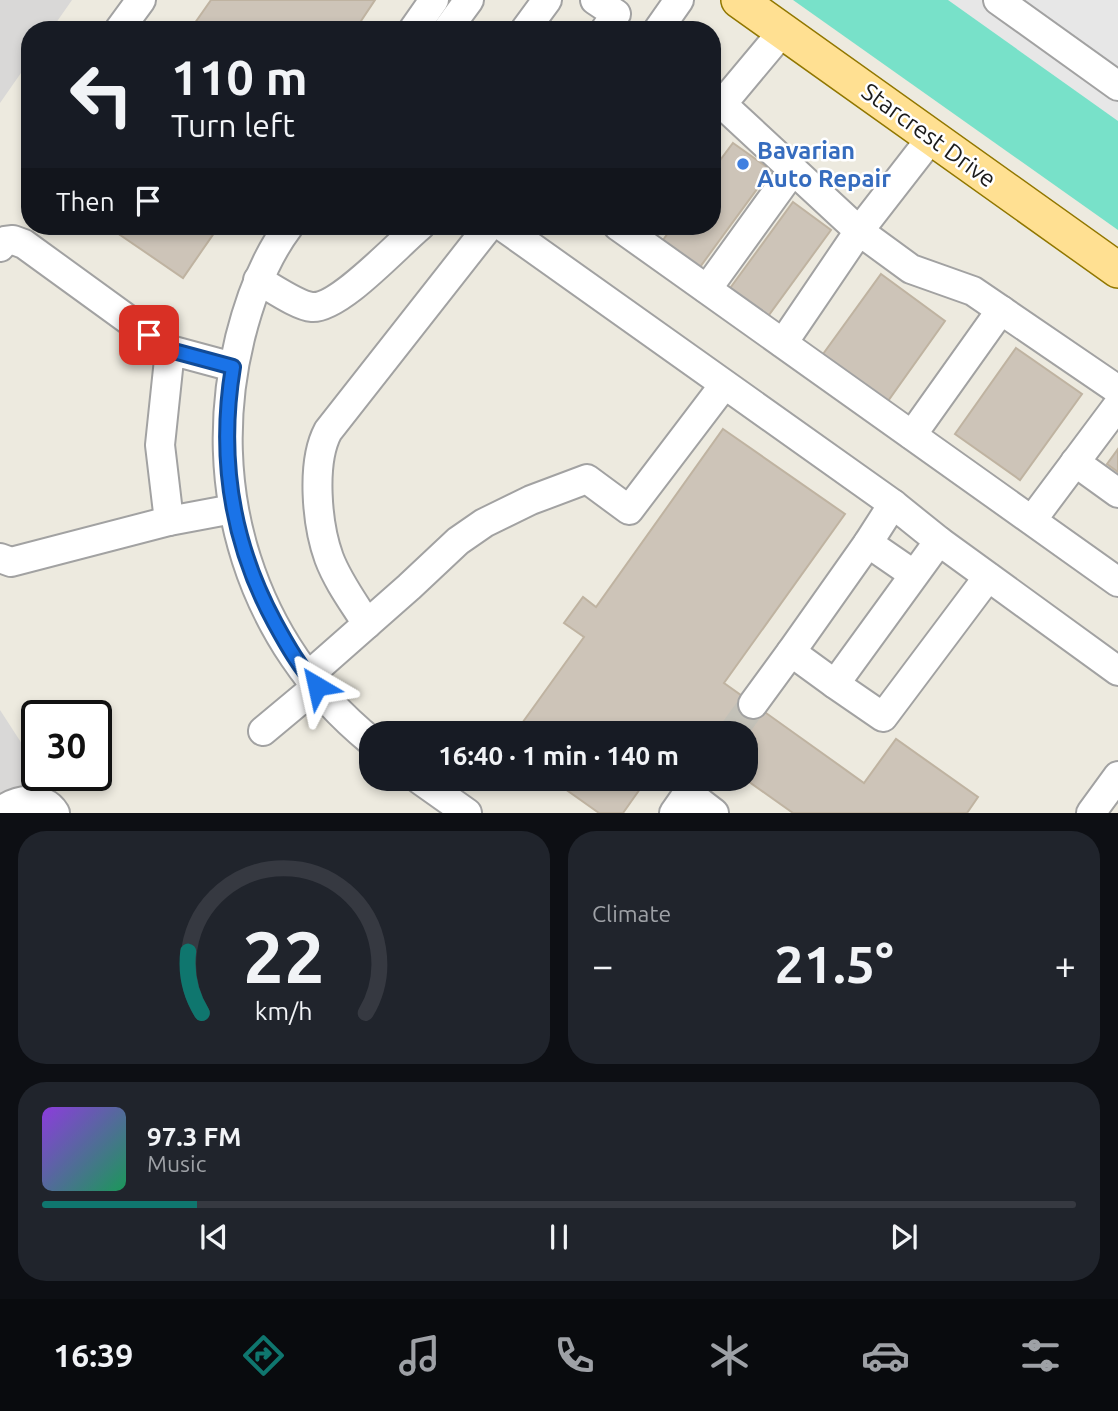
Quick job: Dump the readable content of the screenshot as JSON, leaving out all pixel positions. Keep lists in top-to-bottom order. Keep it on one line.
{"streets":{"main road":["Starcrest Drive"]},"places":["Bavarian Auto Repair"],"page":{"turn":["110 m","Turn left"],"then":"Then","limit":"30","trip":"16:40 · 1 min · 140 m","tile":"Climate","heat":["−","21.5°","+"],"song":["97.3 FM","Music"],"tabs":"16:39","gauge":["22","km/h"]}}
